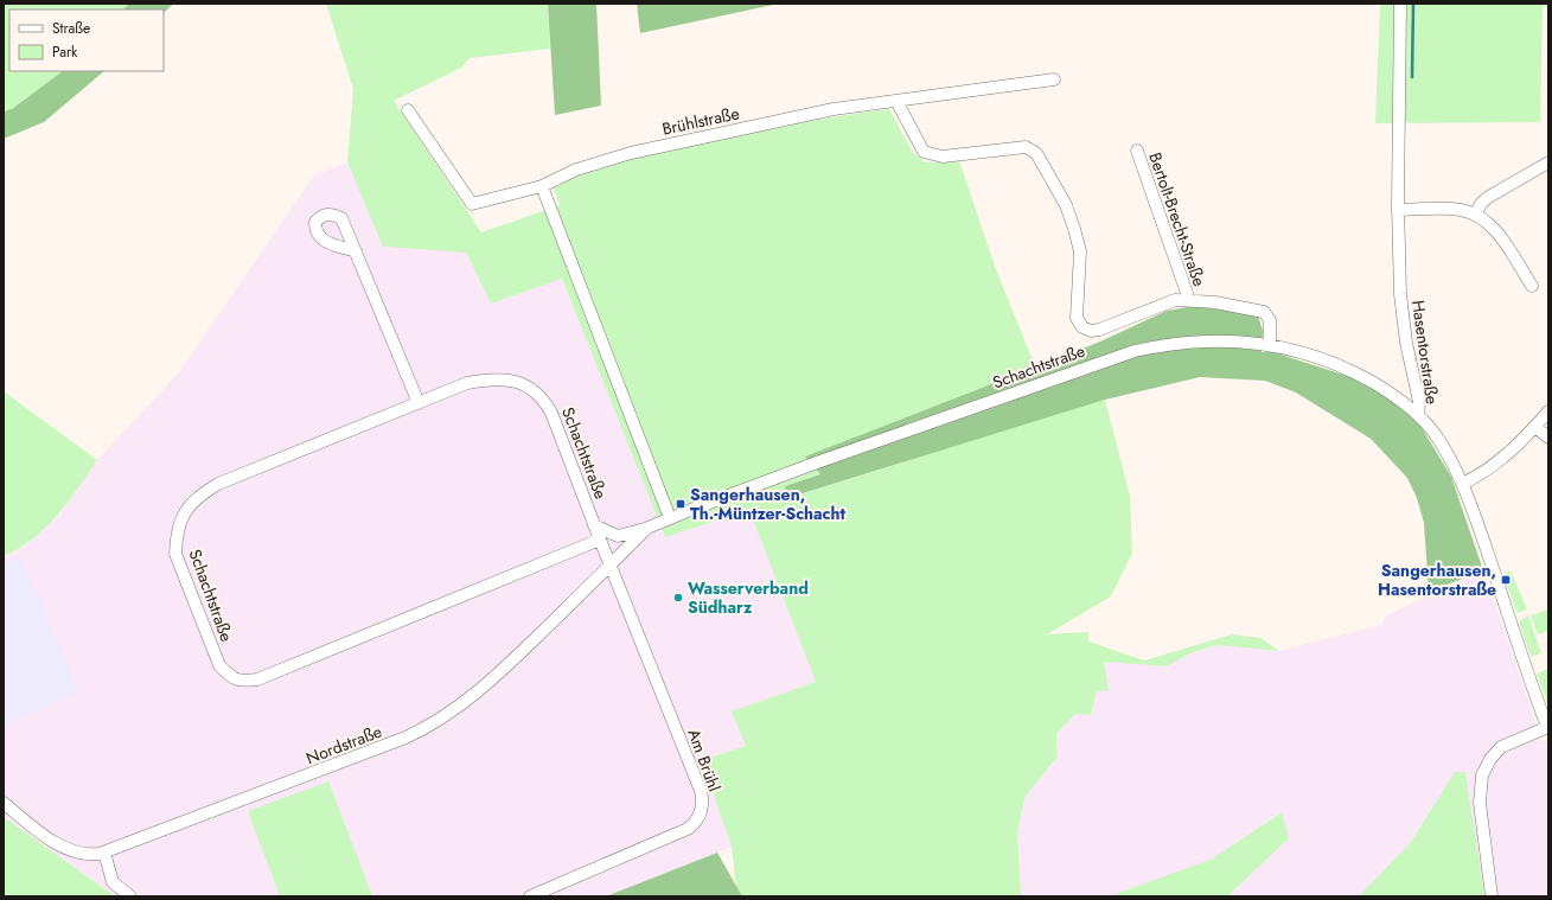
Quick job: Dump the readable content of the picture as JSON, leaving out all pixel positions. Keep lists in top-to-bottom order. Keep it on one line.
{"streets":{"street":["Brühlstraße","Bertolt-Brecht-Straße","Hasentorstraße","Schachtstraße","Nordstraße","Am Brühl"]},"crossings":[["Brühlstraße","Bertolt-Brecht-Straße"],["Bertolt-Brecht-Straße","Schachtstraße"],["Hasentorstraße","Schachtstraße"],["Schachtstraße","Nordstraße"],["Schachtstraße","Am Brühl"],["Nordstraße","Am Brühl"]],"places":{"transit":["Sangerhausen, Th.-Müntzer-Schacht","Sangerhausen, Hasentorstraße"],"other":["Wasserverband Südharz"]},"legend":["Straße","Park"]}
